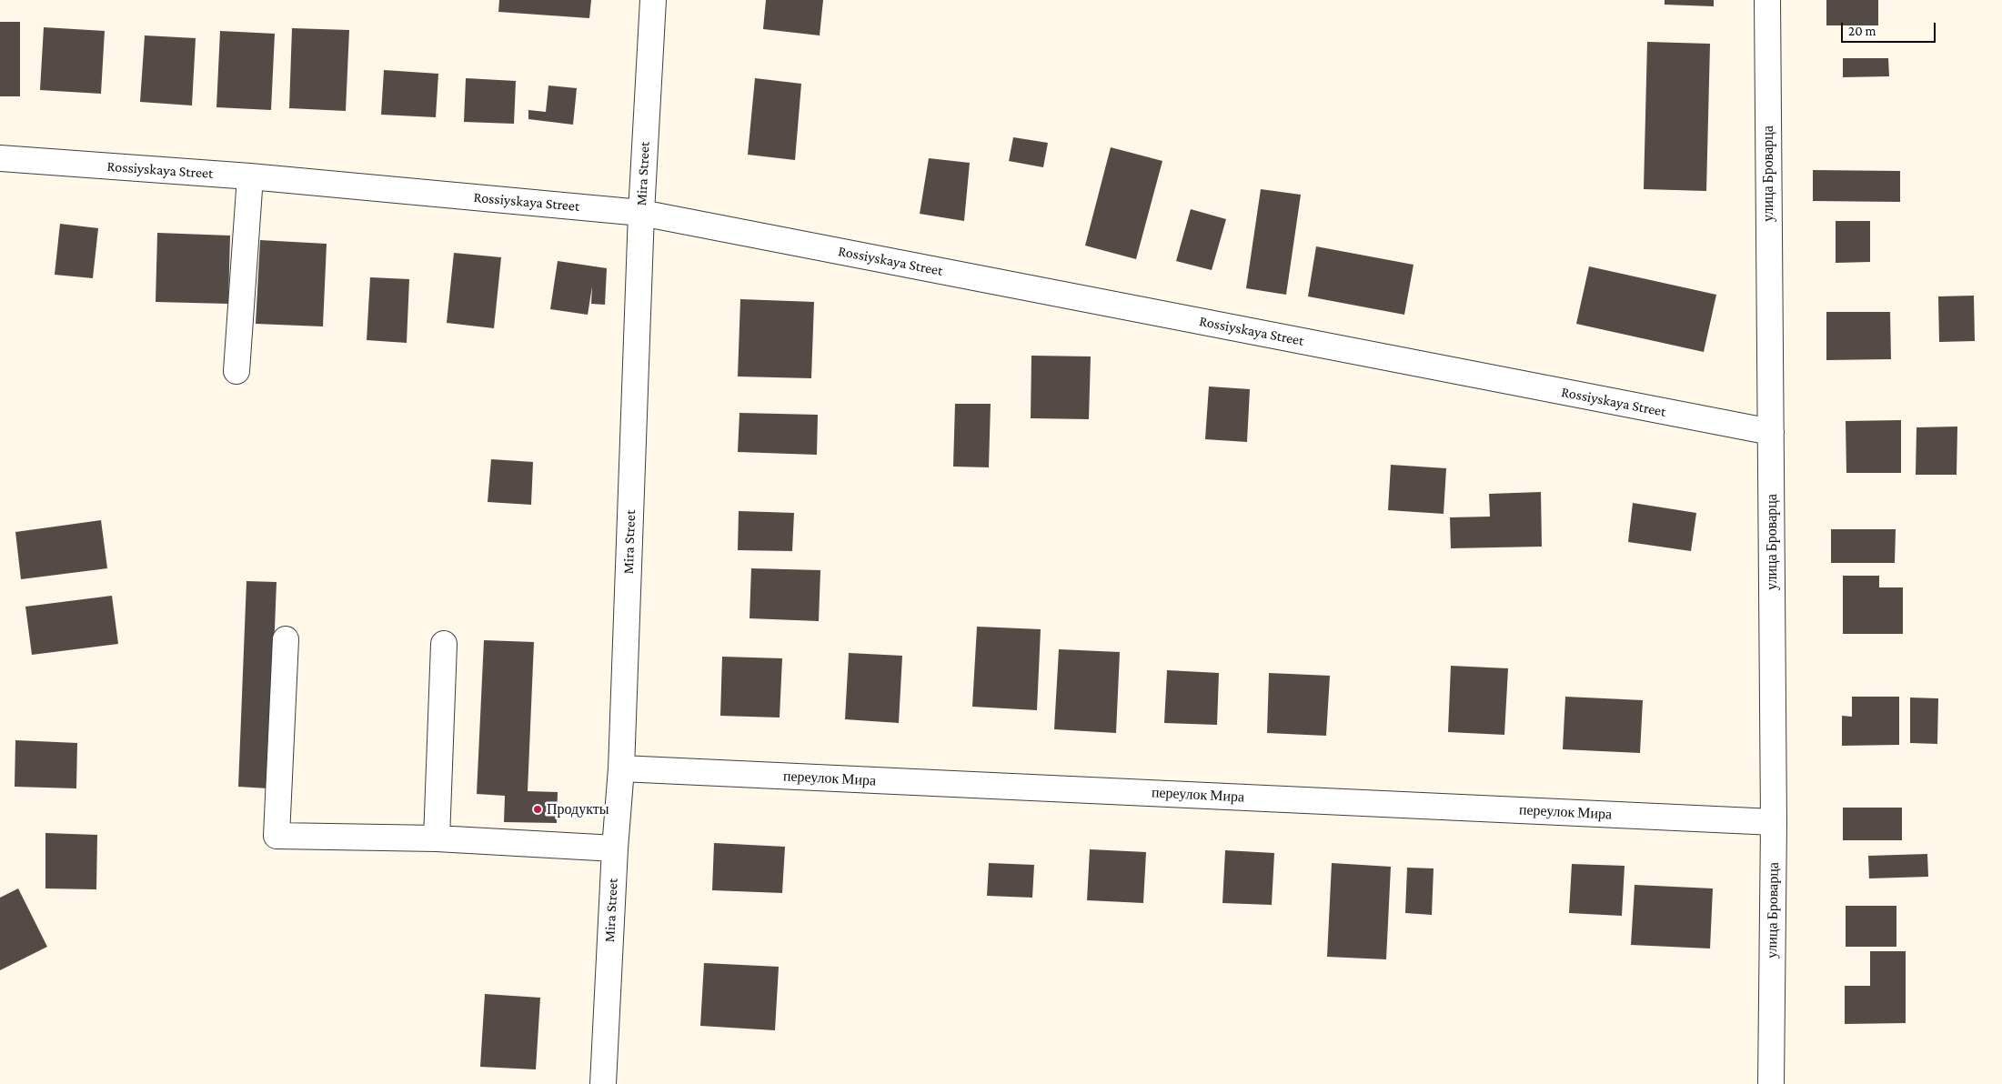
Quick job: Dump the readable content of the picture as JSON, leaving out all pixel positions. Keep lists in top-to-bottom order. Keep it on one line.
{"streets":{"street":["Rossiyskaya Street","Mira Street","улица Броварца","переулок Мира"]},"crossings":[["Rossiyskaya Street","Mira Street"],["Rossiyskaya Street","улица Броварца"],["Mira Street","переулок Мира"],["улица Броварца","переулок Мира"]],"places":["Продукты"],"scale_bar":"20 m"}
